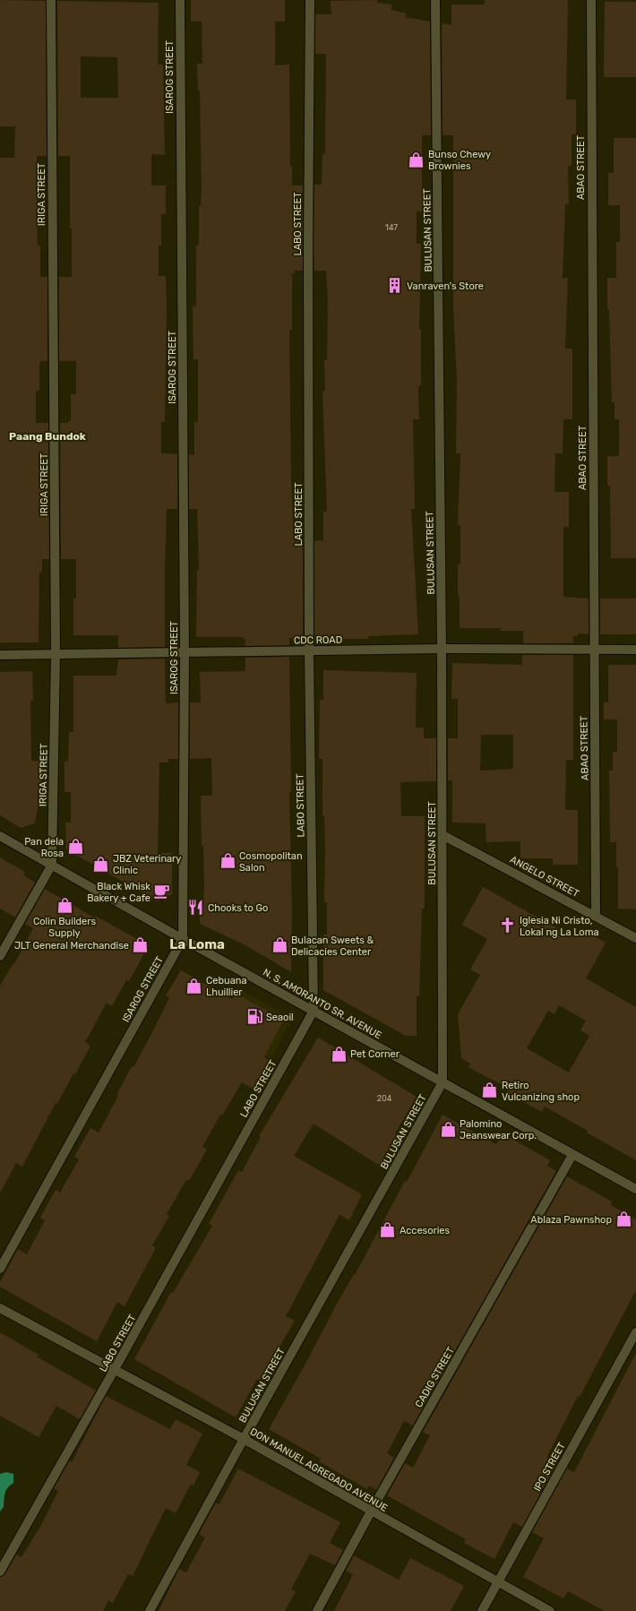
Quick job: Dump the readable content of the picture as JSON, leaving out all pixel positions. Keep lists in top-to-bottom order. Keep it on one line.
{"streets":{"street":["ISAROG STREET","ABAO STREET","IRIGA STREET","LABO STREET","BULUSAN STREET","CDC ROAD","ANGELO STREET","N. S. AMORANTO SR. AVENUE","CADIG STREET","IPO STREET","DON MANUEL AGREGADO AVENUE"]},"crossings":[["ISAROG STREET","CDC ROAD"],["ISAROG STREET","N. S. AMORANTO SR. AVENUE"],["ABAO STREET","CDC ROAD"],["ABAO STREET","ANGELO STREET"],["IRIGA STREET","CDC ROAD"],["IRIGA STREET","N. S. AMORANTO SR. AVENUE"],["LABO STREET","CDC ROAD"],["LABO STREET","N. S. AMORANTO SR. AVENUE"],["LABO STREET","DON MANUEL AGREGADO AVENUE"],["BULUSAN STREET","CDC ROAD"],["BULUSAN STREET","ANGELO STREET"],["BULUSAN STREET","N. S. AMORANTO SR. AVENUE"],["BULUSAN STREET","DON MANUEL AGREGADO AVENUE"],["N. S. AMORANTO SR. AVENUE","CADIG STREET"],["CADIG STREET","DON MANUEL AGREGADO AVENUE"],["IPO STREET","DON MANUEL AGREGADO AVENUE"]],"districts":["Paang Bundok","La Loma"],"places":{"shop":["Bunso Chewy Brownies","Pan dela Rosa","Cosmopolitan Salon","JBZ Veterinary Clinic","Colin Builders Supply","JLT General Merchandise","Bulacan Sweets & Delicacies Center","Cebuana Lhuillier","Pet Corner","Retiro Vulcanizing shop","Palomino Jeanswear Corp.","Ablaza Pawnshop","Accesories"],"building":["Vanraven's Store"],"cafe":["Black Whisk Bakery + Cafe"],"restaurant":["Chooks to Go"],"church":["Iglesia Ni Cristo, Lokal ng La Loma"],"fuel station":["Seaoil"]},"house_numbers":["147","204"]}
